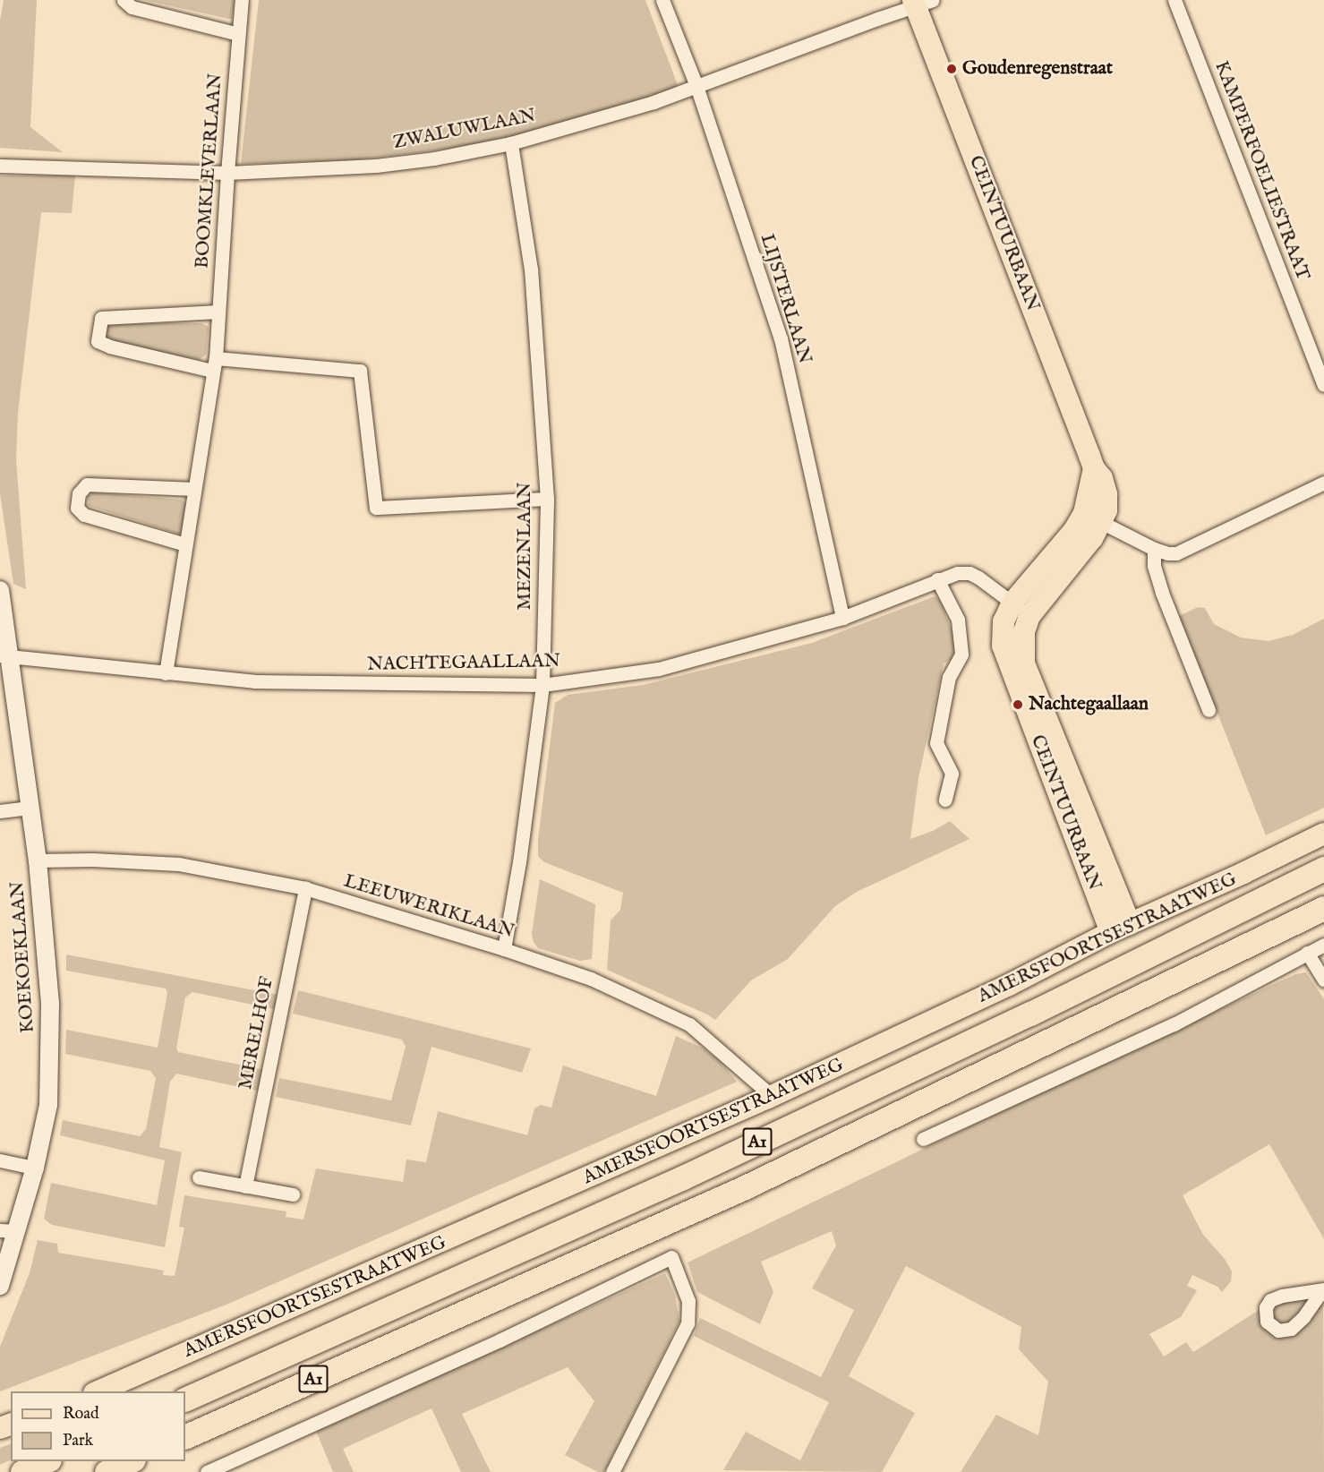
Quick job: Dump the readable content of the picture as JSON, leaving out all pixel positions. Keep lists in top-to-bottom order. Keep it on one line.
{"streets":{"highway":["A1"],"main road":["CEINTUURBAAN","AMERSFOORTSESTRAATWEG"],"street":["ZWALUWLAAN","BOOMKLEVERLAAN","KAMPERFOELIESTRAAT","LIJSTERLAAN","MEZENLAAN","NACHTEGAALLAAN","LEEUWERIKLAAN","KOEKOEKLAAN","MERELHOF"]},"crossings":[["ZWALUWLAAN","BOOMKLEVERLAAN"],["ZWALUWLAAN","CEINTUURBAAN"],["ZWALUWLAAN","LIJSTERLAAN"],["ZWALUWLAAN","MEZENLAAN"],["BOOMKLEVERLAAN","NACHTEGAALLAAN"],["CEINTUURBAAN","NACHTEGAALLAAN"],["CEINTUURBAAN","AMERSFOORTSESTRAATWEG"],["LIJSTERLAAN","NACHTEGAALLAAN"],["MEZENLAAN","NACHTEGAALLAAN"],["MEZENLAAN","LEEUWERIKLAAN"],["NACHTEGAALLAAN","KOEKOEKLAAN"],["LEEUWERIKLAAN","AMERSFOORTSESTRAATWEG"],["LEEUWERIKLAAN","KOEKOEKLAAN"],["LEEUWERIKLAAN","MERELHOF"]],"places":["Goudenregenstraat","Nachtegaallaan"],"legend":["Road","Park"]}
